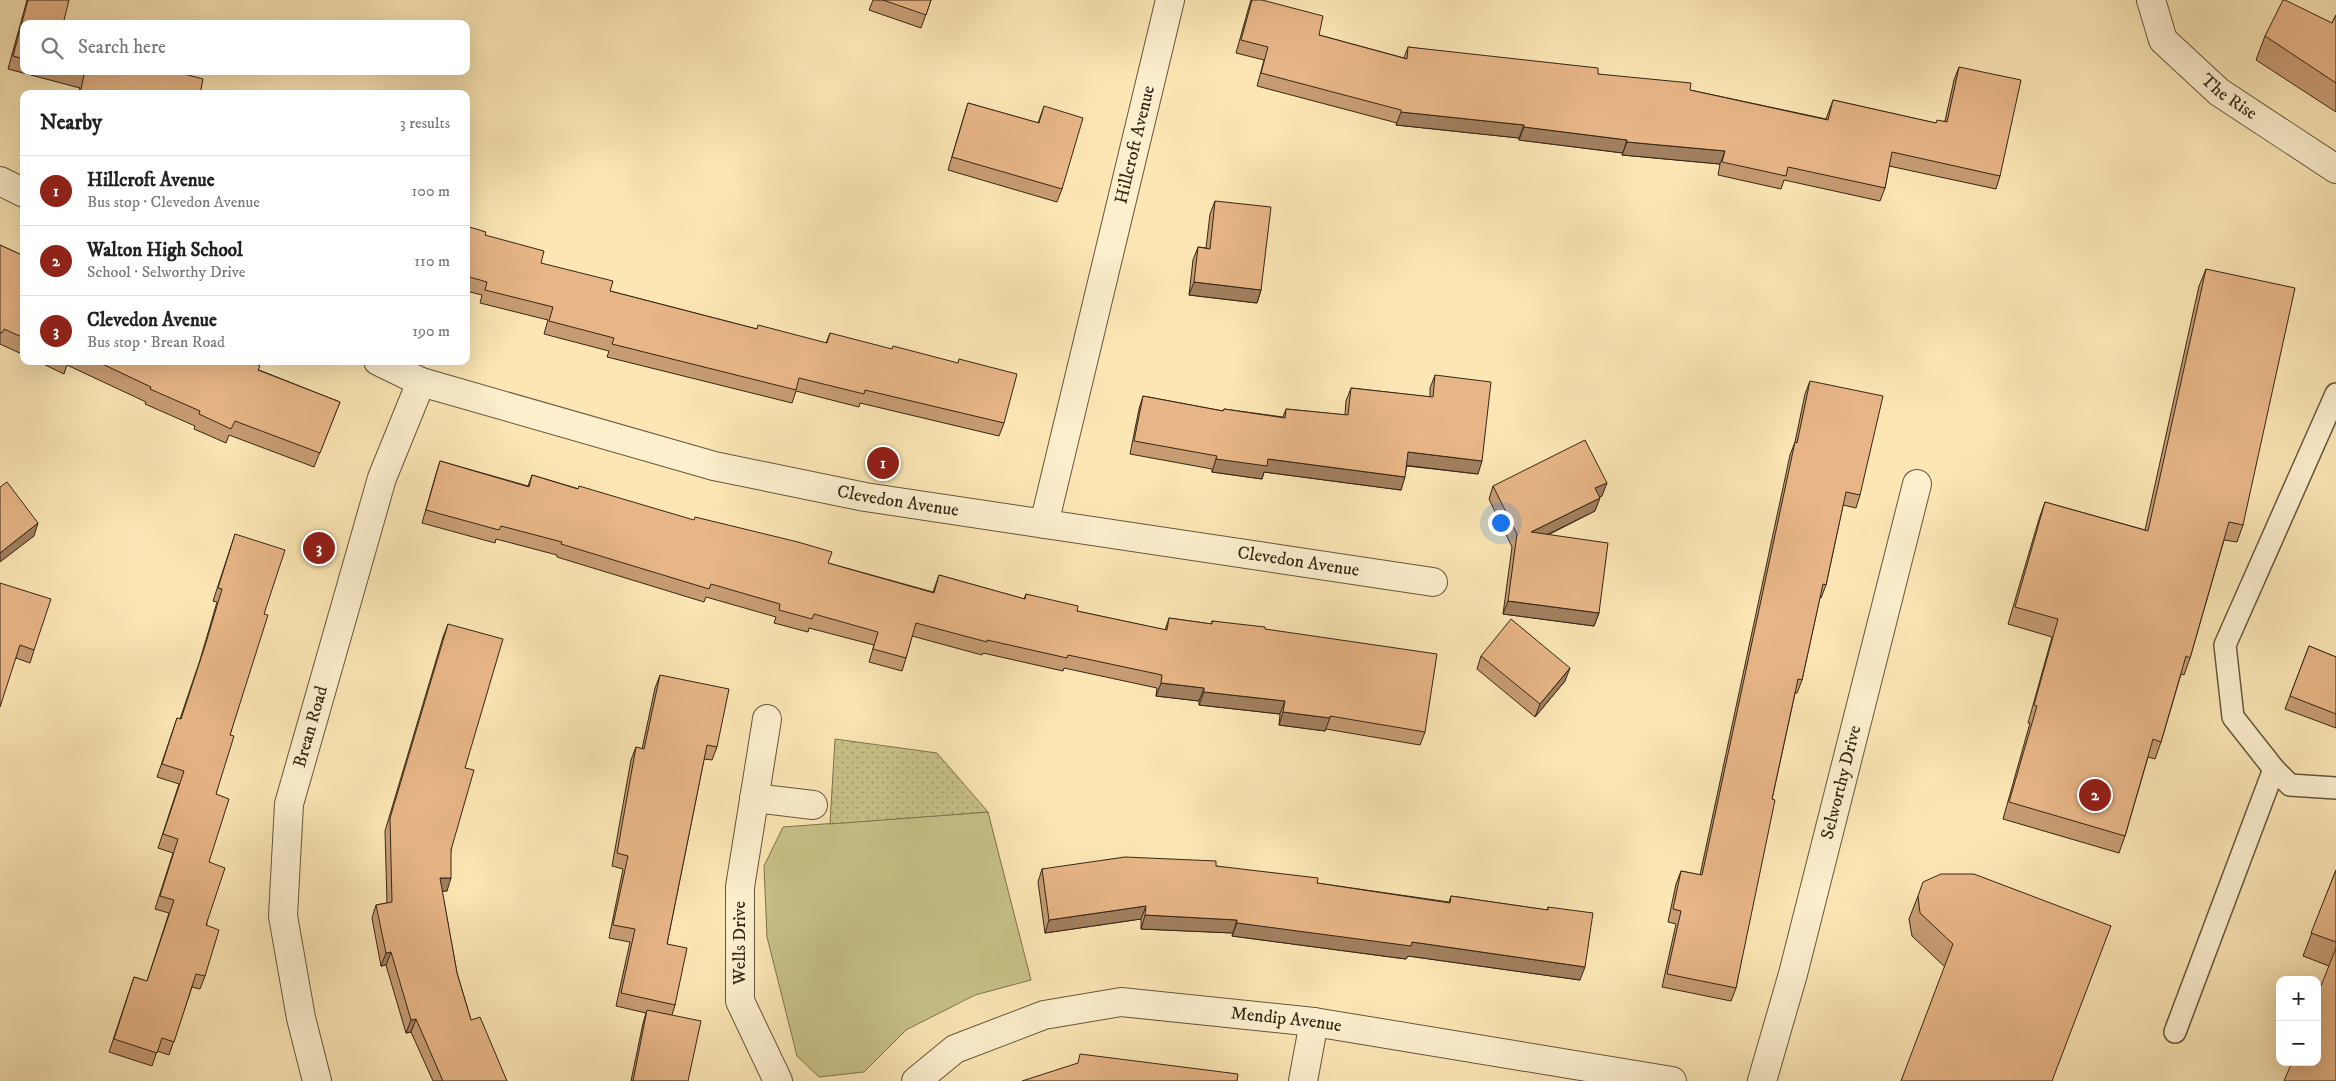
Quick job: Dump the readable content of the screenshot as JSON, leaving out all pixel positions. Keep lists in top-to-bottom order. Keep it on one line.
{"streets":{"street":["The Rise","Hillcroft Avenue","Clevedon Avenue","Brean Road","Selworthy Drive","Wells Drive","Mendip Avenue"]},"crossings":[["Hillcroft Avenue","Clevedon Avenue"],["Clevedon Avenue","Brean Road"]],"page":{"search":"Search here","heading":["Nearby","3 results"],"list":[{"mark":"1","name":"Hillcroft Avenue","note":"Bus stop · Clevedon Avenue","value":"100 m"},{"mark":"2","name":"Walton High School","note":"School · Selworthy Drive","value":"110 m"},{"mark":"3","name":"Clevedon Avenue","note":"Bus stop · Brean Road","value":"190 m"}],"pins":["1","3","2"],"map_buttons":["+","−"]}}
